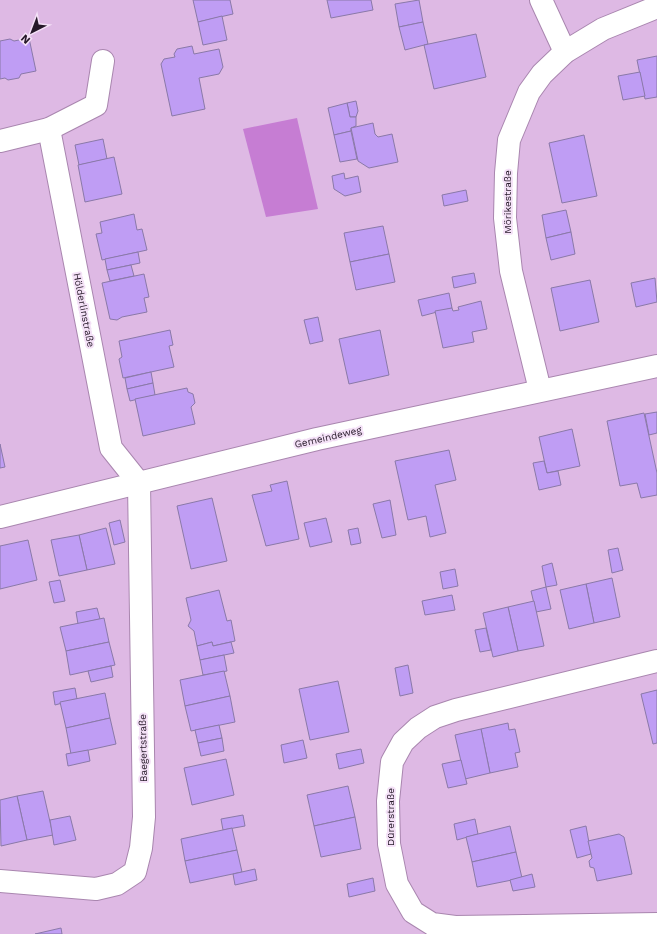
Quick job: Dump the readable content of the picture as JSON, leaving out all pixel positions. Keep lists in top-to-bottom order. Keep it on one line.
{"streets":{"street":["Mörikestraße","Hölderlinstraße","Gemeindeweg","Baegertstraße","Dürerstraße"]},"crossings":[["Mörikestraße","Gemeindeweg"],["Hölderlinstraße","Gemeindeweg"],["Hölderlinstraße","Baegertstraße"],["Gemeindeweg","Baegertstraße"]],"north":"bottom left"}
